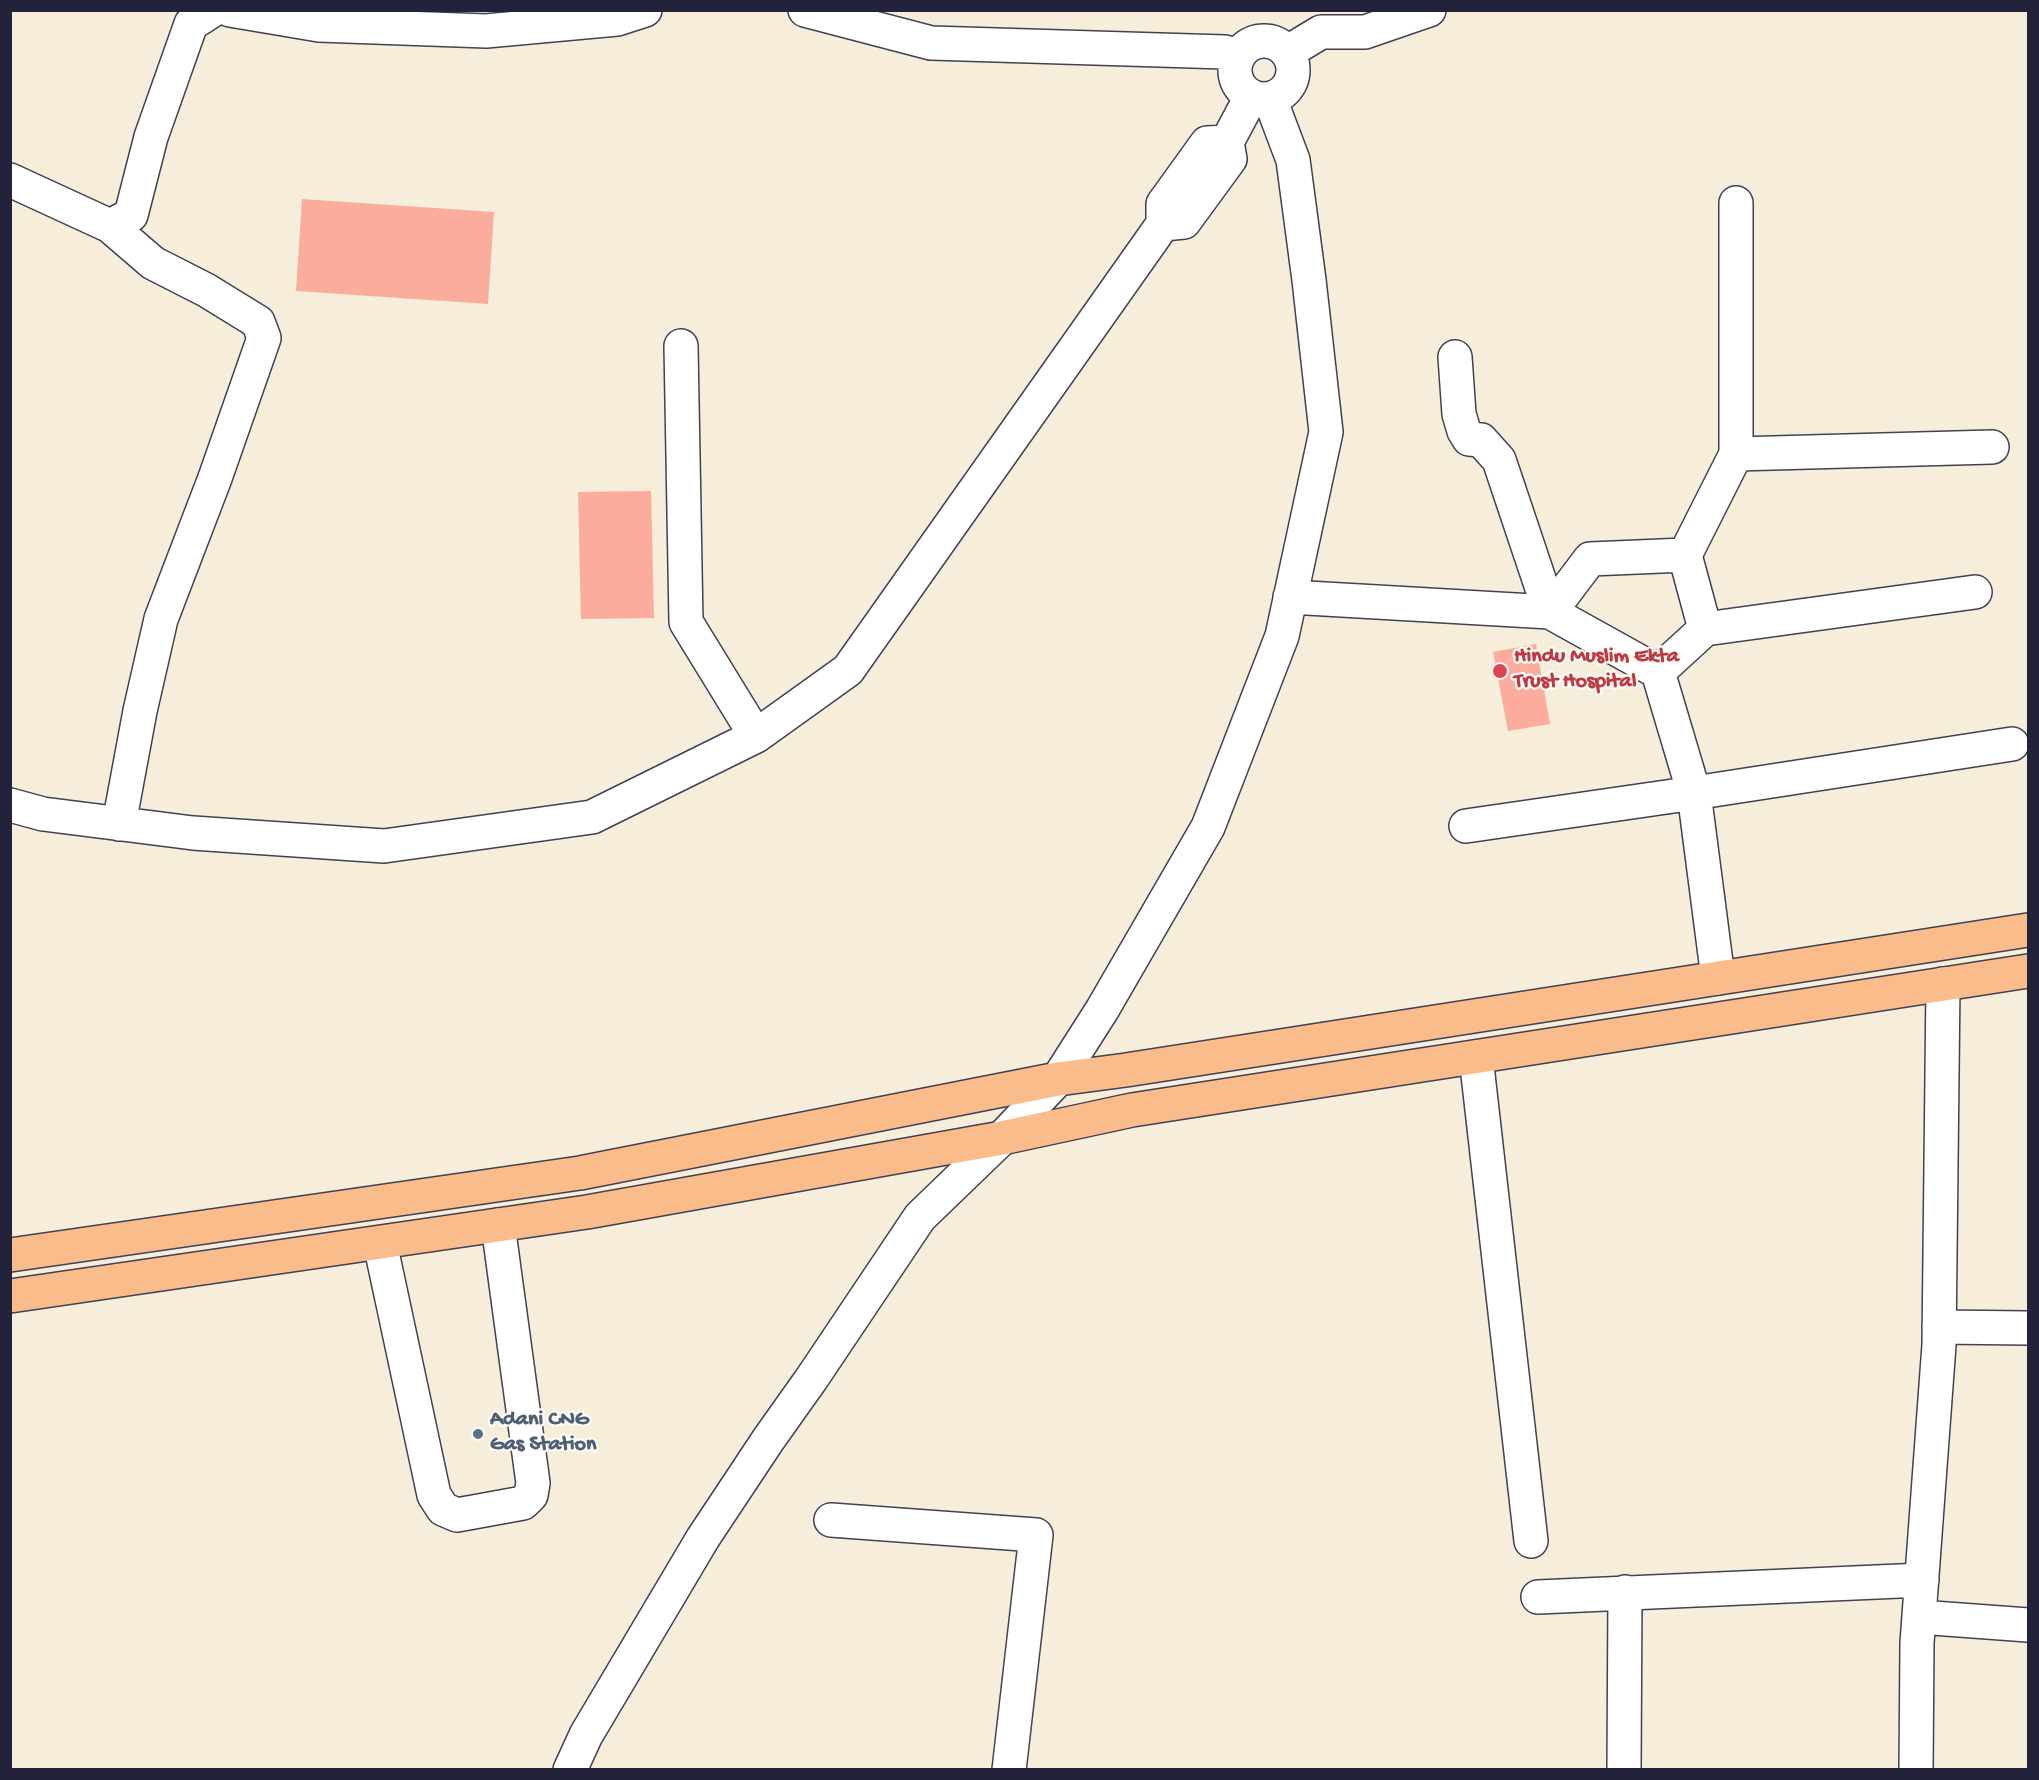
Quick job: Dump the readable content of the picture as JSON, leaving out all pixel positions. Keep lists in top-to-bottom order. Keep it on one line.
{"places":["Hindu Muslim Ekta Trust Hospital","Adani CNG Gas Station"]}
